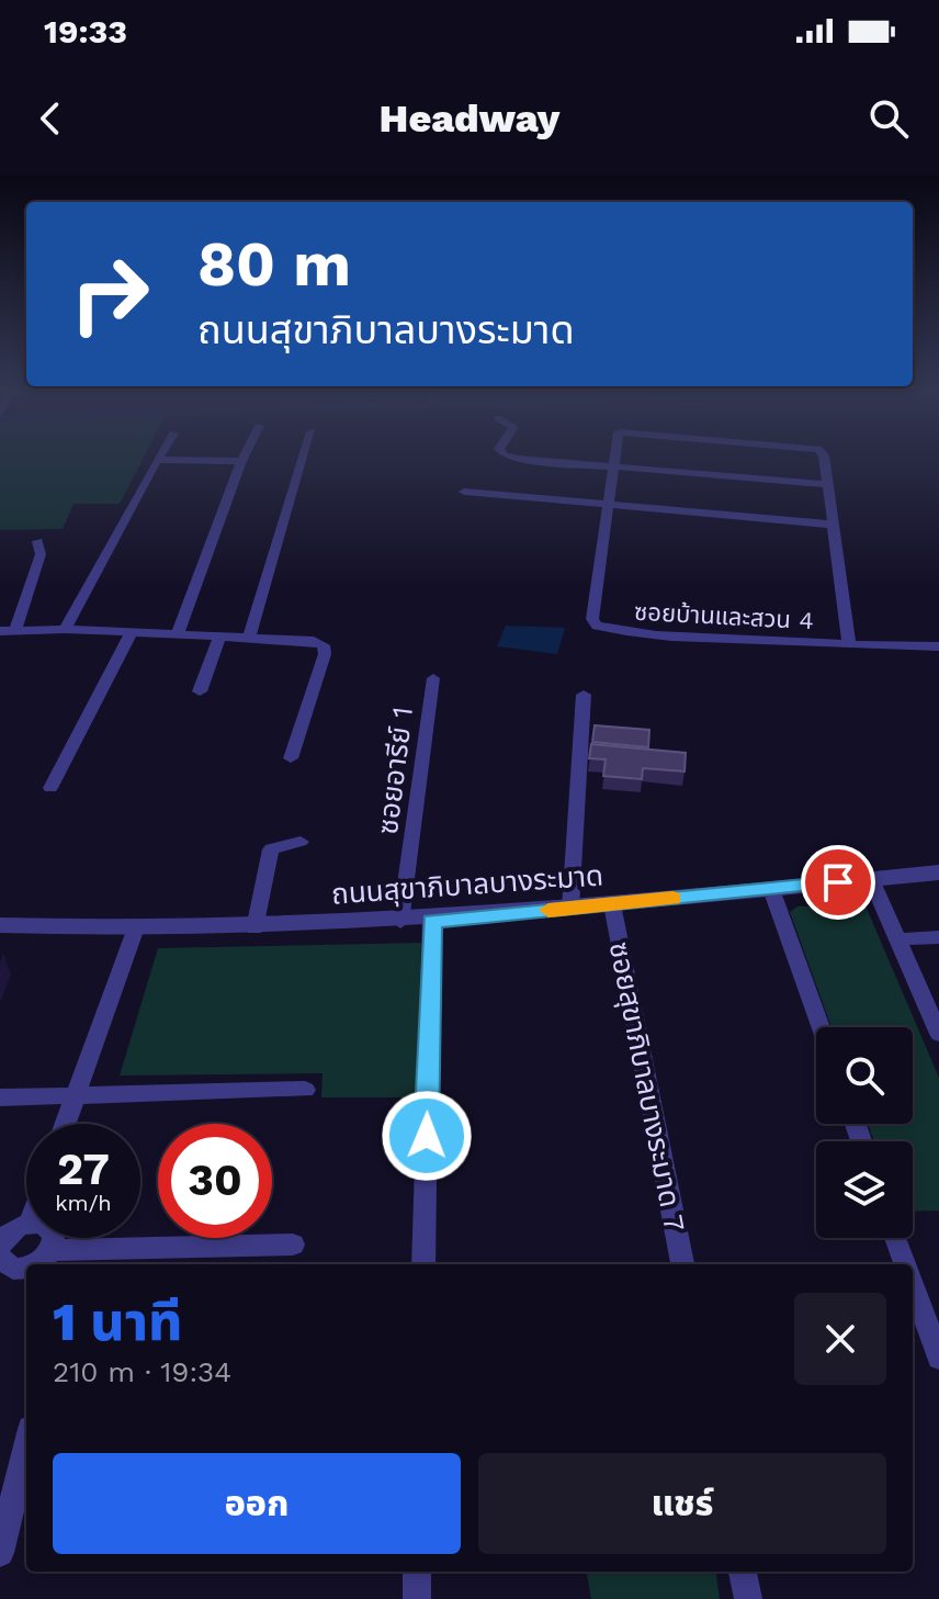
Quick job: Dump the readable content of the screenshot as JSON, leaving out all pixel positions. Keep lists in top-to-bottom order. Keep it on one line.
{"streets":{"street":["ซอยบ้านและสวน 4","ซอยอารีย์ 1","ถนนสุขาภิบาลบางระมาด","ซอยสุขาภิบาลบางระมาด 7"]},"crossings":[["ซอยอารีย์ 1","ถนนสุขาภิบาลบางระมาด"],["ถนนสุขาภิบาลบางระมาด","ซอยสุขาภิบาลบางระมาด 7"]],"page":{"status":"19:33","header":"Headway","turn":["80 m","ถนนสุขาภิบาลบางระมาด"],"speed":"27 km/h","limit":"30","heading":["1 นาที","210 m · 19:34"],"buttons":["ออก","แชร์"]}}
